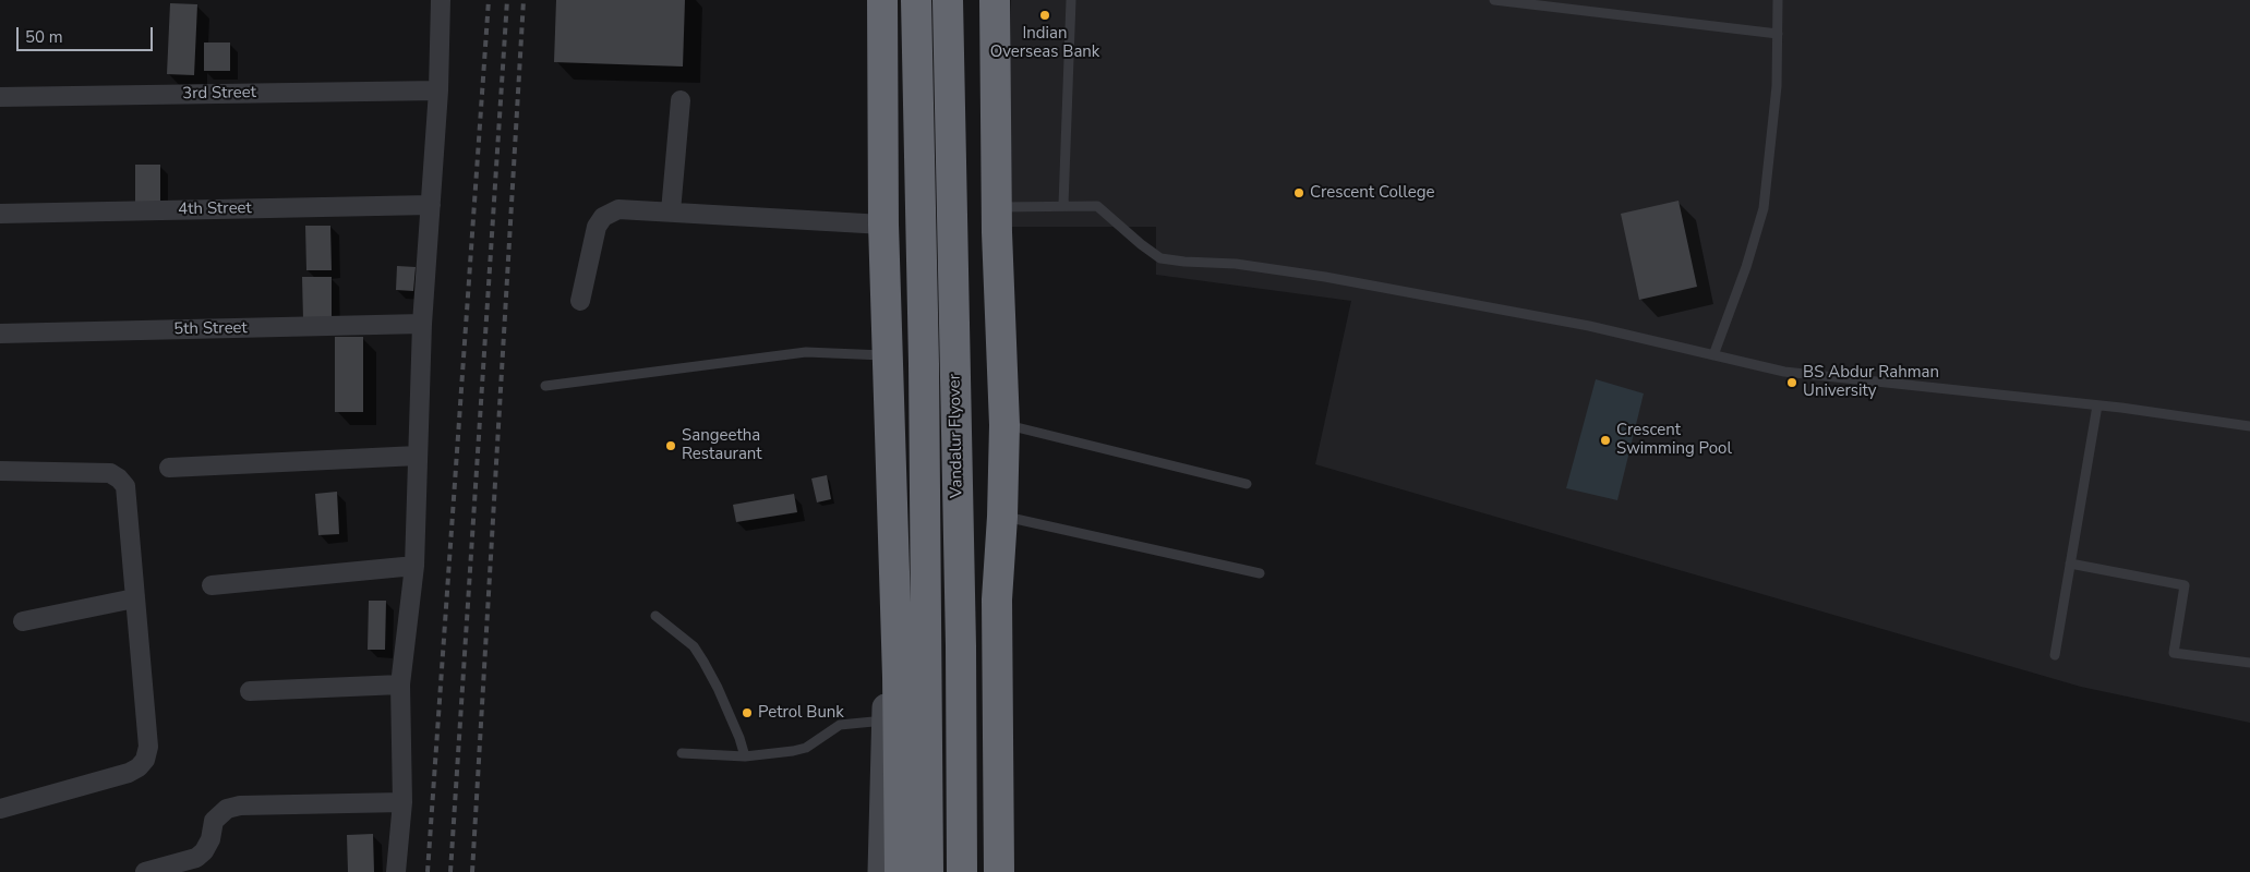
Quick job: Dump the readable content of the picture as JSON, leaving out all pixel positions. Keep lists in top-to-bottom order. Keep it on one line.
{"streets":{"highway":["Vandalur Flyover"],"street":["3rd Street","4th Street","5th Street"]},"places":["Indian Overseas Bank","Crescent College","BS Abdur Rahman University","Crescent Swimming Pool","Sangeetha Restaurant","Petrol Bunk"],"scale_bar":"50 m"}
